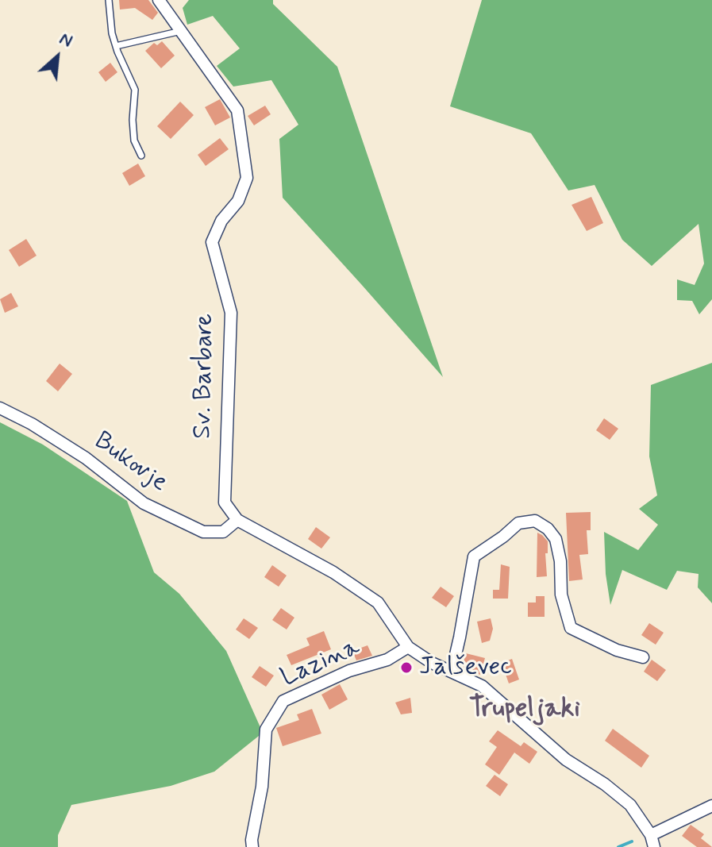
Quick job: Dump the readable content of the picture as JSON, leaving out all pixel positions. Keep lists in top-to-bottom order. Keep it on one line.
{"streets":{"street":["Sv. Barbare","Bukovje","Lazina"]},"crossings":[["Sv. Barbare","Bukovje"]],"districts":["Trupeljaki"],"places":["Jalševec"],"north":"top right"}
